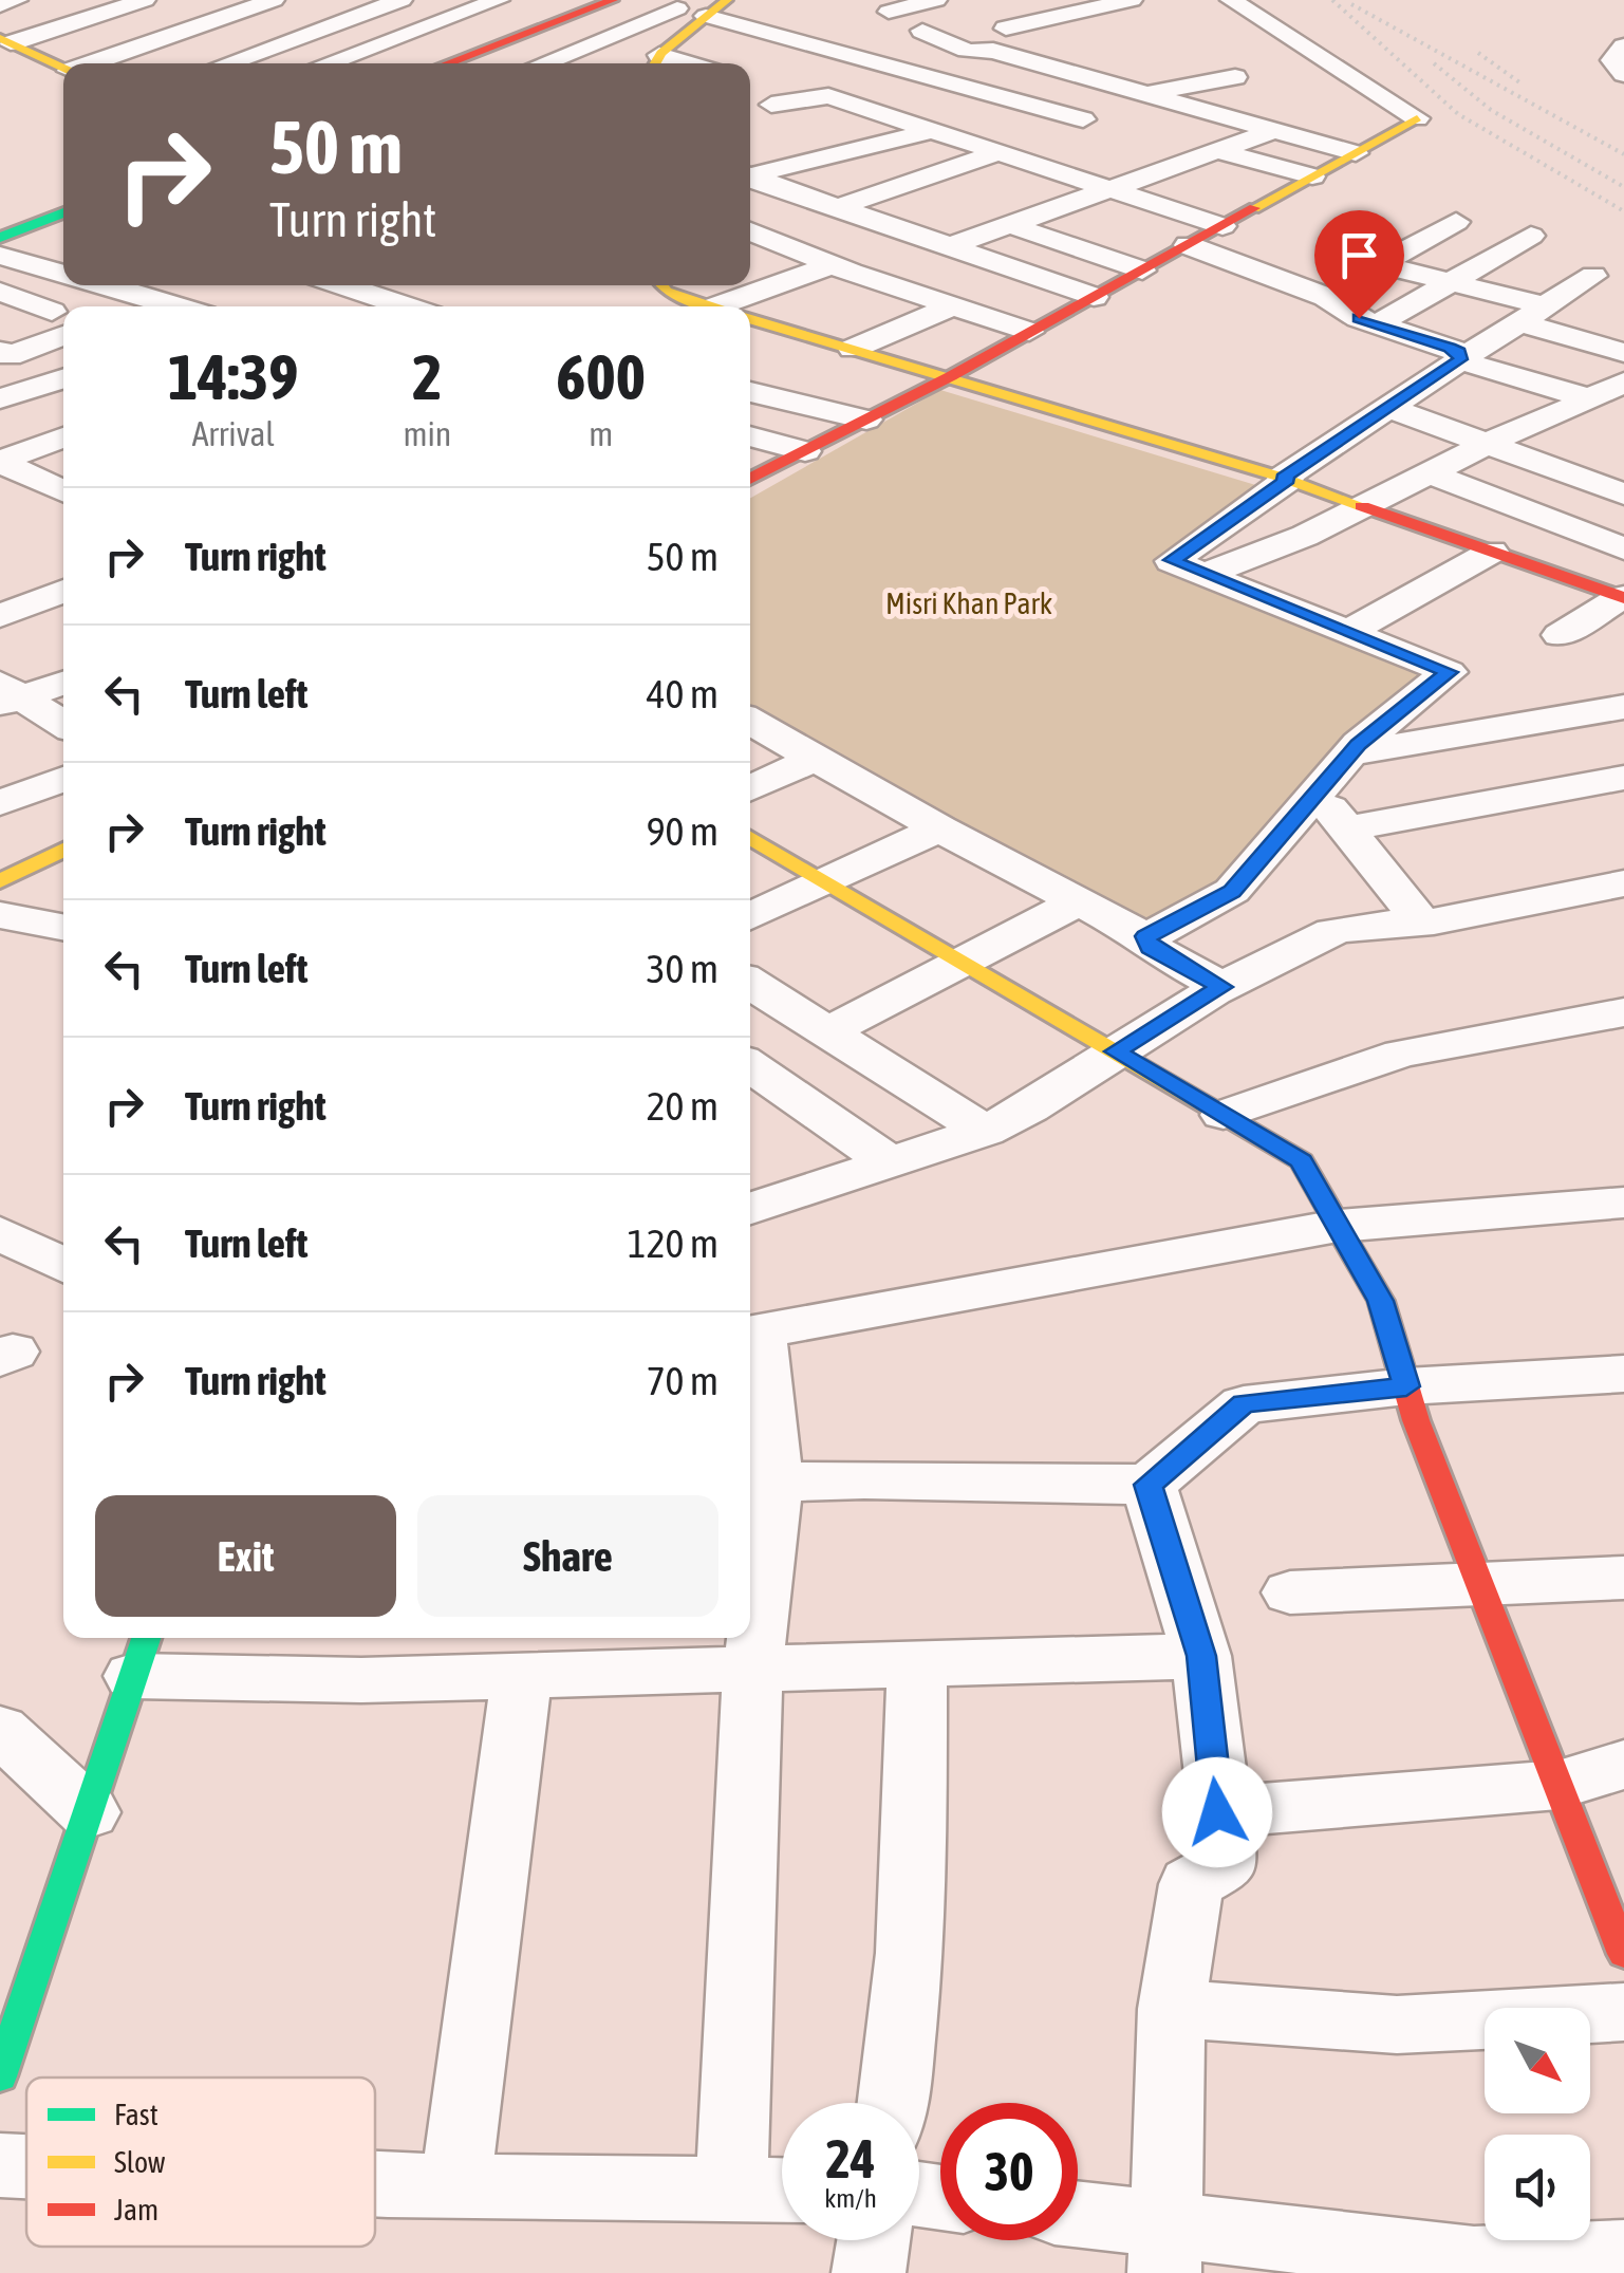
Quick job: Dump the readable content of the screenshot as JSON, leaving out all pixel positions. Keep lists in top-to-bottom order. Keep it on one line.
{"parks":["Misri Khan Park"],"legend":["Fast","Slow","Jam"],"north":"bottom right","page":{"turn":["50 m","Turn right"],"eta":["14:39","Arrival","2","min","600","m"],"list":[{"name":"Turn right","value":"50 m"},{"name":"Turn left","value":"40 m"},{"name":"Turn right","value":"90 m"},{"name":"Turn left","value":"30 m"},{"name":"Turn right","value":"20 m"},{"name":"Turn left","value":"120 m"},{"name":"Turn right","value":"70 m"}],"buttons":["Exit","Share"],"speed":"24 km/h","limit":"30"}}
